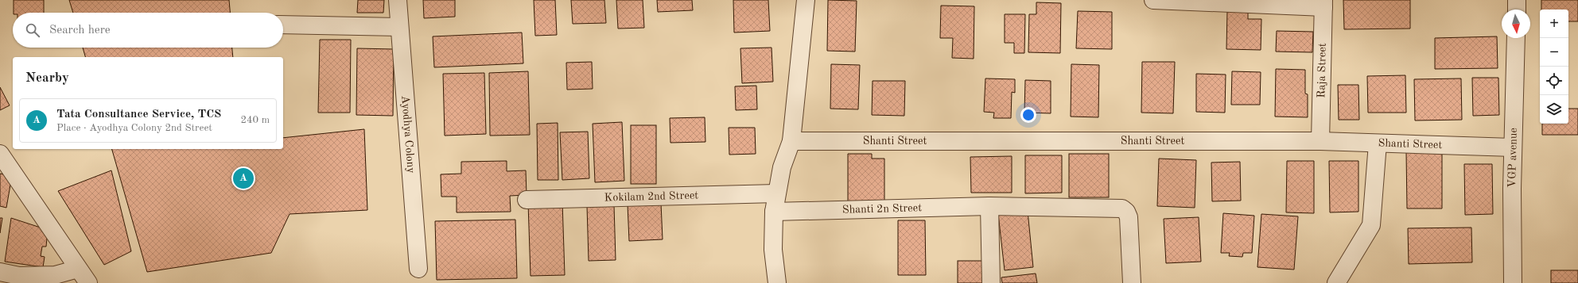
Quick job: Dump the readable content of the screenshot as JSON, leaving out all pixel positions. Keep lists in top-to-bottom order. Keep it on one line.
{"streets":{"street":["Raja Street","Ayodhya Colony","Shanti Street","VGP avenue","Kokilam 2nd Street","Shanti 2n Street"]},"crossings":[["Raja Street","Shanti Street"],["Shanti Street","VGP avenue"]],"north":"bottom","page":{"map_buttons":["+","−"],"search":"Search here","heading":"Nearby","list":[{"mark":"A","name":"Tata Consultance Service, TCS","note":"Place · Ayodhya Colony 2nd Street","value":"240 m"}],"pins":"A"}}
